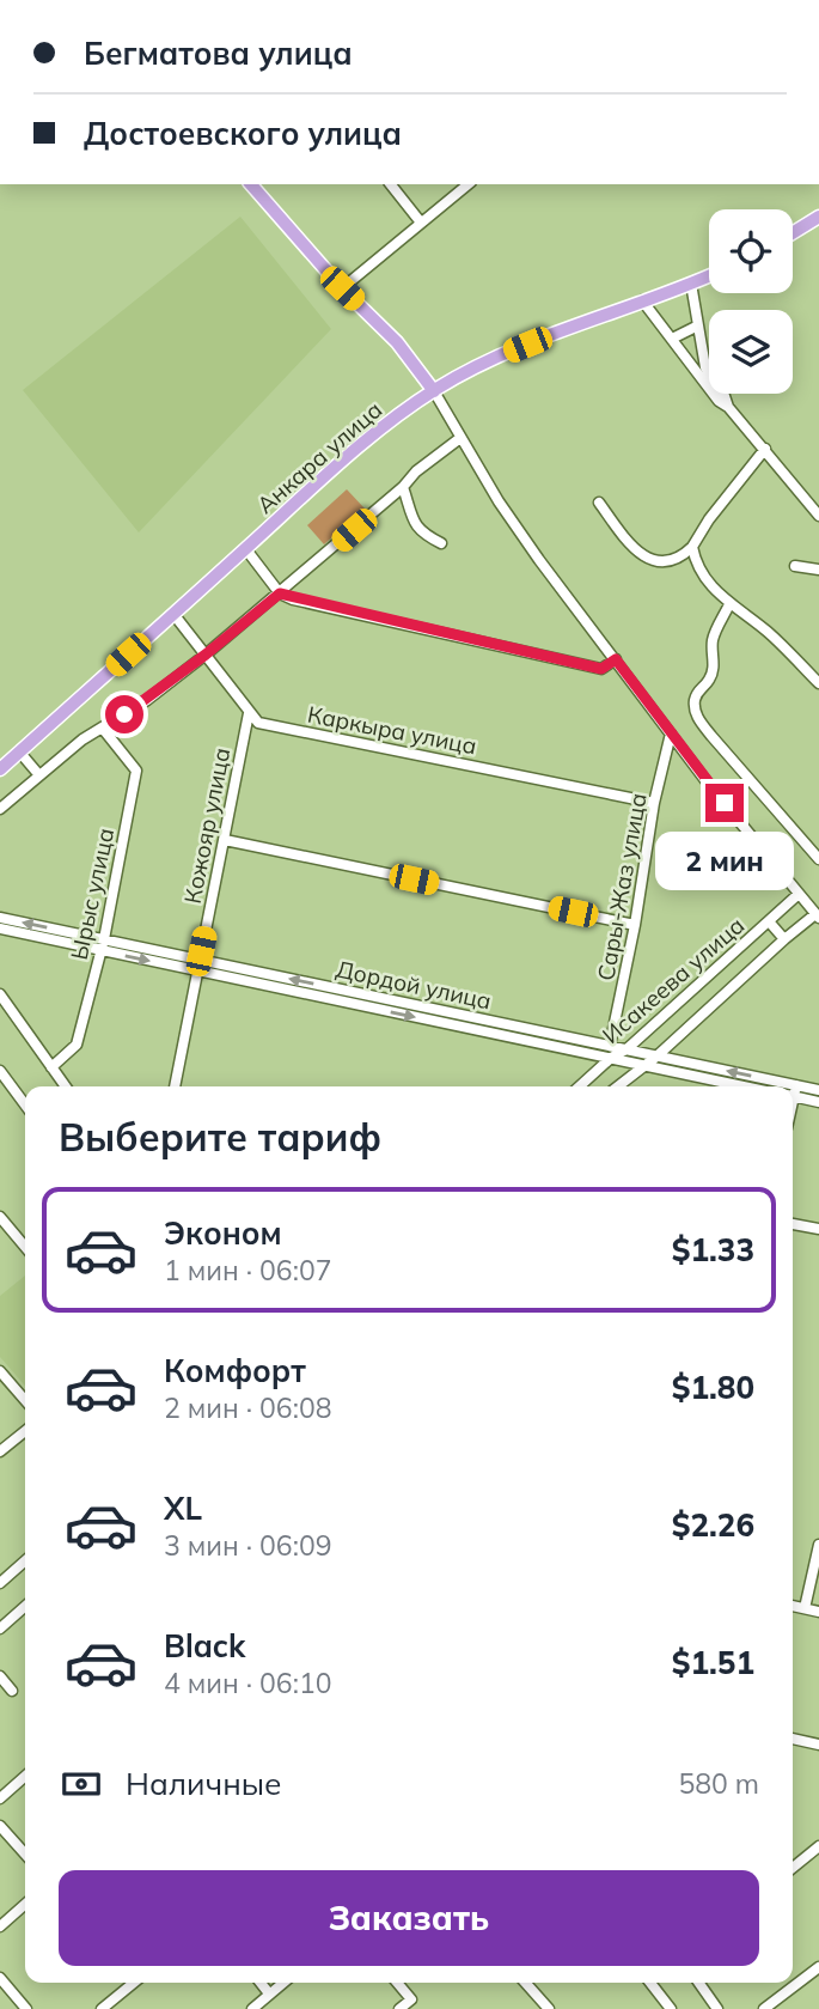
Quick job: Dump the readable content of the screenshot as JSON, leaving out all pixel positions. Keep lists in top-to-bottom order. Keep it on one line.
{"streets":{"main road":["Анкара улица"],"street":["Каркыра улица","Кожояр улица","Сары-Жаз улица","Ырыс улица","Исакеева улица","Дордой улица"]},"crossings":[["Каркыра улица","Кожояр улица"],["Каркыра улица","Сары-Жаз улица"],["Кожояр улица","Дордой улица"],["Сары-Жаз улица","Дордой улица"],["Ырыс улица","Дордой улица"],["Исакеева улица","Дордой улица"]],"page":{"banner":["Бегматова улица","Достоевского улица"],"bubble":"2 мин","heading":"Выберите тариф","list":[{"name":"Эконом","note":"1 мин · 06:07","value":"$1.33"},{"name":"Комфорт","note":"2 мин · 06:08","value":"$1.80"},{"name":"XL","note":"3 мин · 06:09","value":"$2.26"},{"name":"Black","note":"4 мин · 06:10","value":"$1.51"}],"pay":["Наличные","580 m"],"buttons":"Заказать"}}
